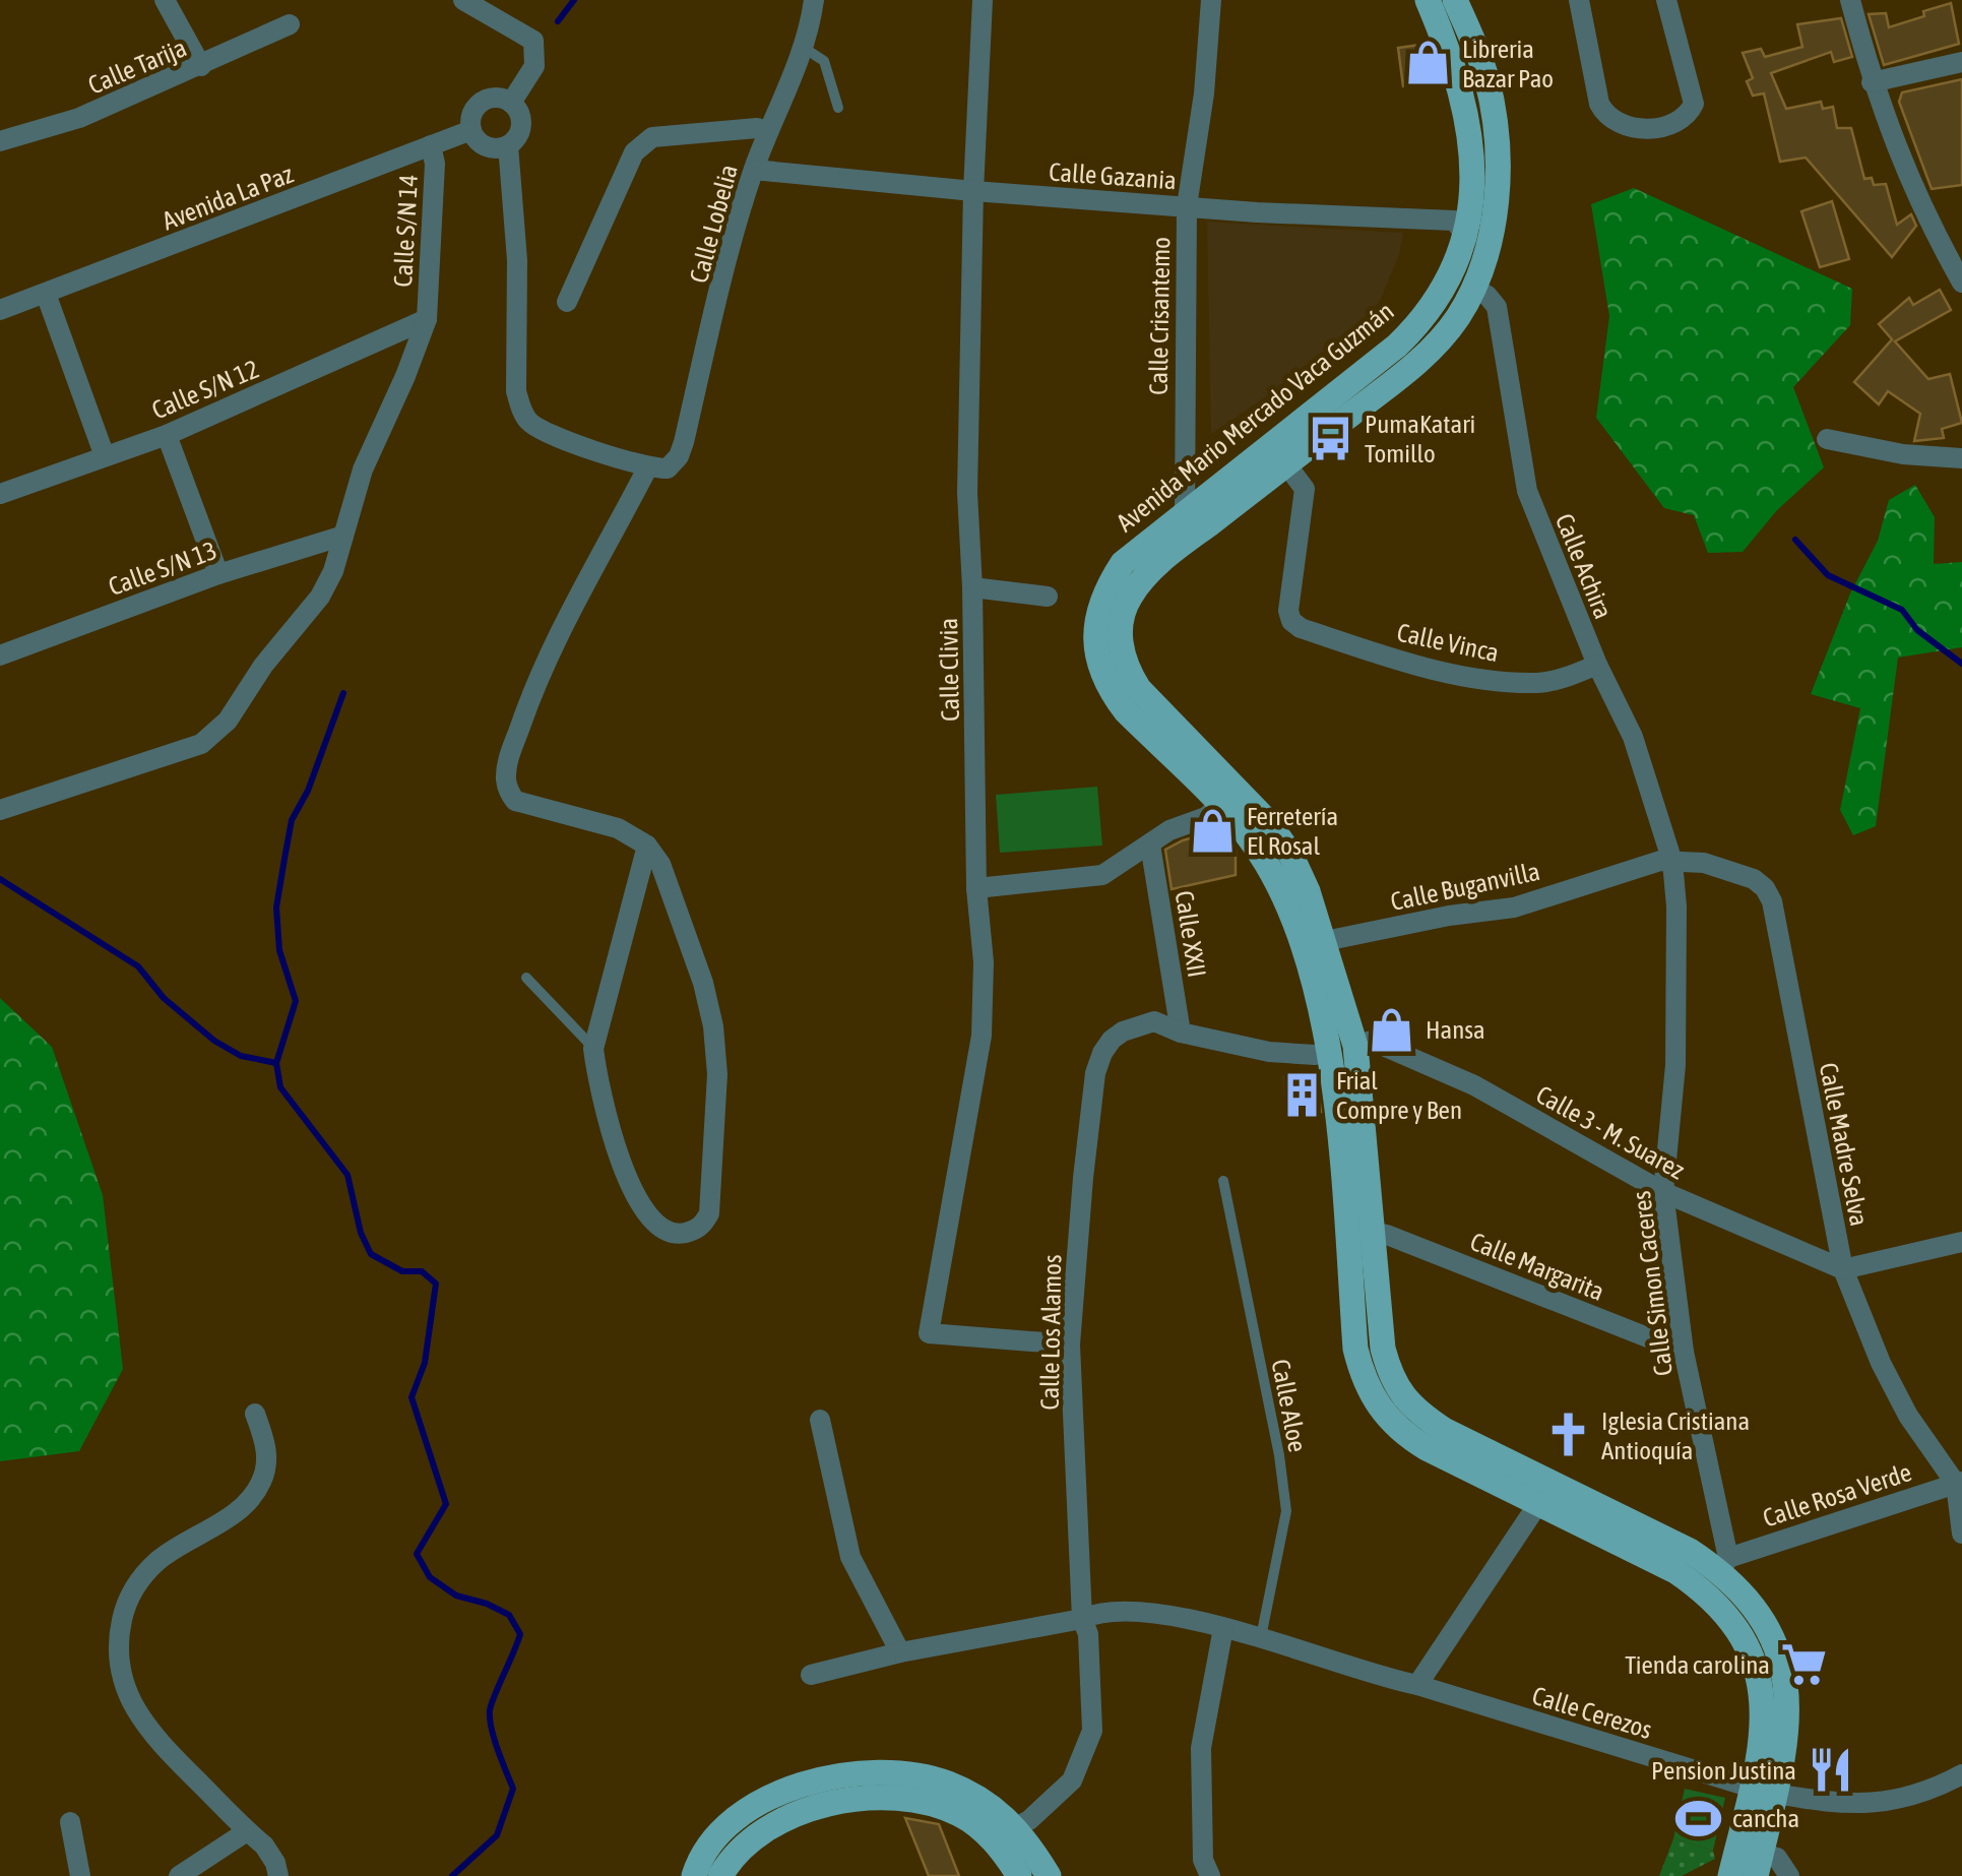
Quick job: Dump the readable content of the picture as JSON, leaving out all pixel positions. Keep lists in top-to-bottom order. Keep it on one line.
{"streets":{"main road":["Avenida Mario Mercado Vaca Guzmán"],"street":["Calle Tarija","Calle Gazania","Avenida La Paz","Calle Lobelia","Calle S/N 14","Calle Crisantemo","Calle S/N 12","Calle Achira","Calle S/N 13","Calle Vinca","Calle Clivia","Calle Buganvilla","Calle XXII","Calle 3 - M. Suarez","Calle Madre Selva","Calle Margarita","Calle Simon Caceres","Calle Los Alamos","Calle Rosa Verde","Calle Cerezos"],"lane":["Calle Aloe"]},"crossings":[["Calle Gazania","Calle Lobelia"],["Calle Gazania","Calle Crisantemo"],["Calle Gazania","Avenida Mario Mercado Vaca Guzmán"],["Calle Gazania","Calle Clivia"],["Avenida La Paz","Calle S/N 14"],["Calle S/N 14","Calle S/N 12"],["Calle S/N 14","Calle S/N 13"],["Calle Crisantemo","Avenida Mario Mercado Vaca Guzmán"],["Avenida Mario Mercado Vaca Guzmán","Calle Achira"],["Avenida Mario Mercado Vaca Guzmán","Calle Vinca"],["Avenida Mario Mercado Vaca Guzmán","Calle Buganvilla"],["Avenida Mario Mercado Vaca Guzmán","Calle 3 - M. Suarez"],["Avenida Mario Mercado Vaca Guzmán","Calle Margarita"],["Avenida Mario Mercado Vaca Guzmán","Calle Simon Caceres"],["Avenida Mario Mercado Vaca Guzmán","Calle Los Alamos"],["Avenida Mario Mercado Vaca Guzmán","Calle Rosa Verde"],["Avenida Mario Mercado Vaca Guzmán","Calle Cerezos"],["Calle Achira","Calle Vinca"],["Calle Achira","Calle Buganvilla"],["Calle Achira","Calle Madre Selva"],["Calle Achira","Calle Simon Caceres"],["Calle Clivia","Calle Los Alamos"],["Calle Buganvilla","Calle Madre Selva"],["Calle Buganvilla","Calle Simon Caceres"],["Calle XXII","Calle Los Alamos"],["Calle 3 - M. Suarez","Calle Madre Selva"],["Calle 3 - M. Suarez","Calle Simon Caceres"],["Calle 3 - M. Suarez","Calle Los Alamos"],["Calle Madre Selva","Calle Simon Caceres"],["Calle Madre Selva","Calle Rosa Verde"],["Calle Margarita","Calle Simon Caceres"],["Calle Simon Caceres","Calle Rosa Verde"],["Calle Los Alamos","Calle Cerezos"],["Calle Aloe","Calle Cerezos"]],"places":{"shop":["Libreria Bazar Pao","Ferretería El Rosal","Hansa"],"bus stop":["PumaKatari Tomillo"],"building":["Frial Compre y Ben"],"church":["Iglesia Cristiana Antioquía"],"supermarket":["Tienda carolina"],"restaurant":["Pension Justina"],"sports":["cancha"]}}
